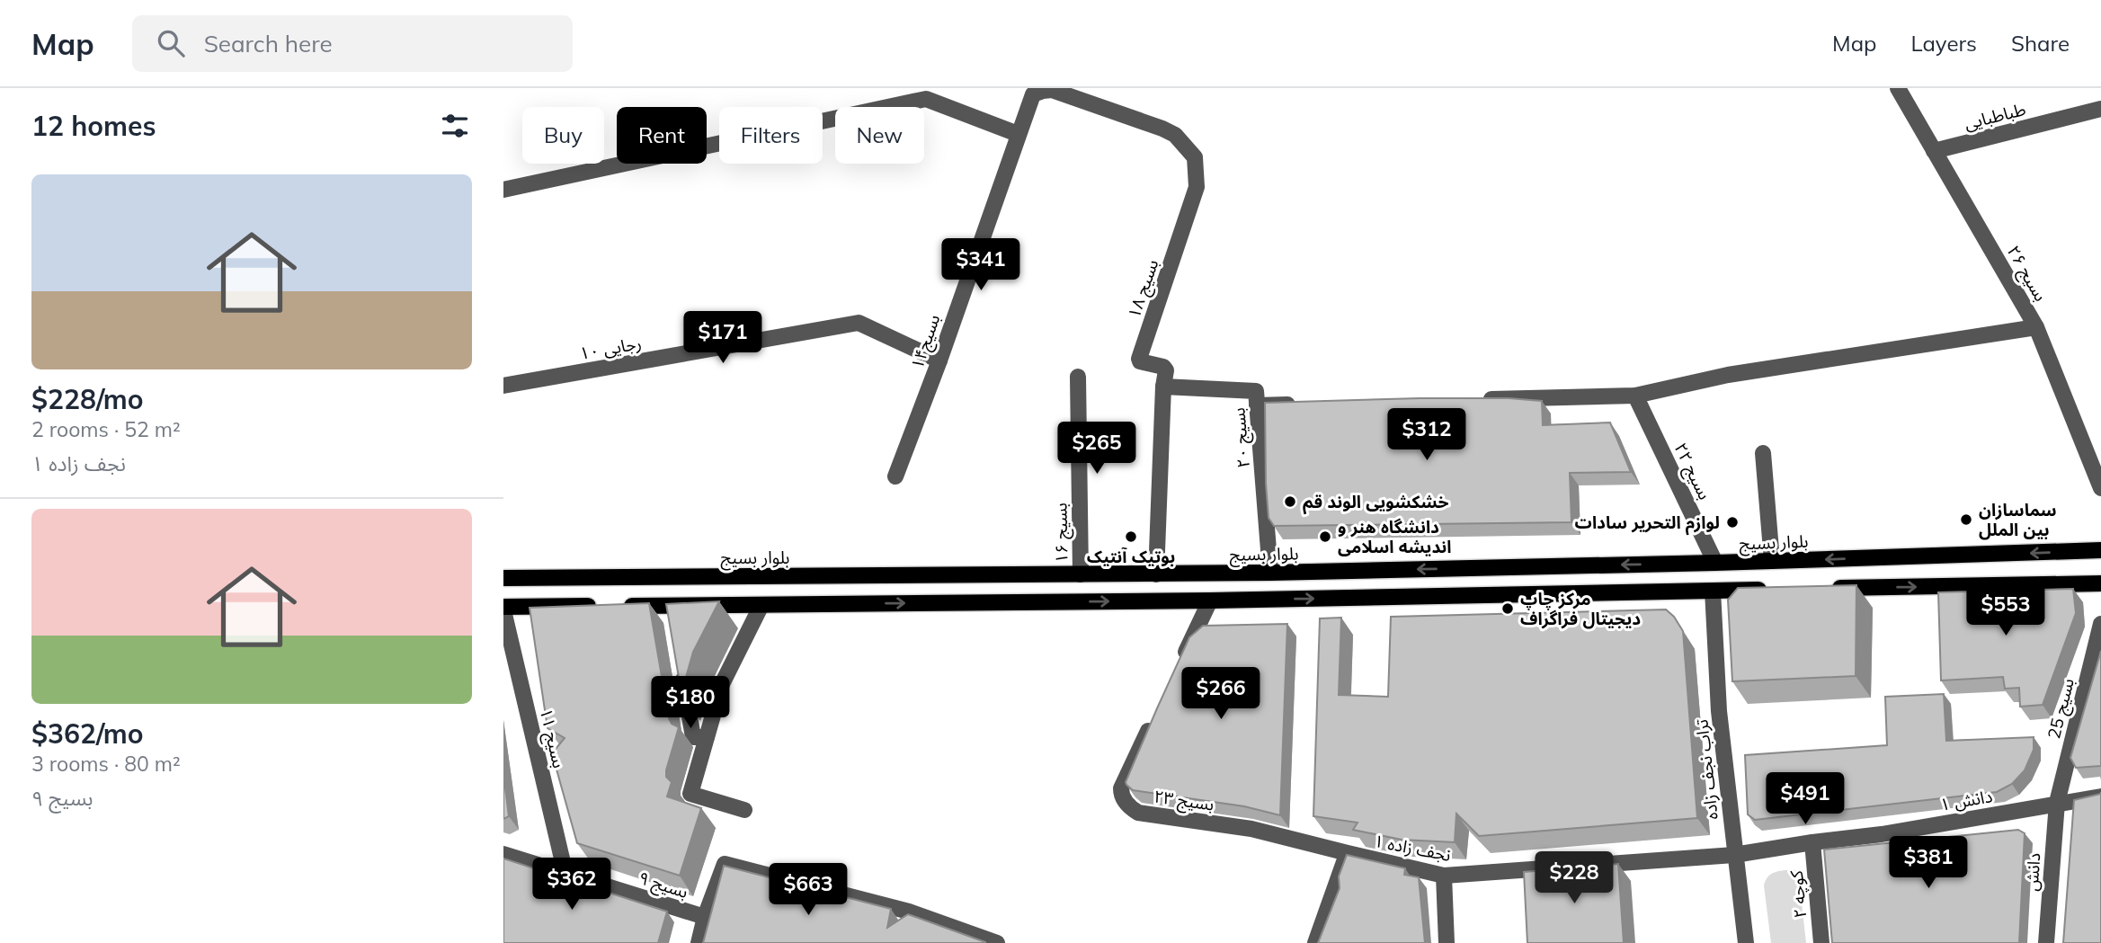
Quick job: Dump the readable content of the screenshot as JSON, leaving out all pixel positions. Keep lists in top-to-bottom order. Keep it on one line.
{"streets":{"main road":["بلوار بسیج"],"street":["طباطبایی","بسیج ۲۶","بسیج ۱۸","بسیج۱۴","رجایی ۱۰","بسیج ۲۰","بسیج ۲۲","بسیج ۱۶","بسیج 25","بسیج ۱۱","تراب نجف زاده","بسیج ۲۳","دانش ۱","نجف زاده ۱","دانش","بسیج ۹","کوچه ۲"]},"crossings":[["طباطبایی","بسیج ۲۶"],["بسیج ۱۸","بسیج۱۴"],["بسیج ۱۸","بسیج ۲۰"],["بسیج ۱۸","بلوار بسیج"],["بسیج۱۴","رجایی ۱۰"],["بسیج ۲۰","بلوار بسیج"],["بسیج ۲۲","بلوار بسیج"],["بسیج ۱۶","بلوار بسیج"],["بسیج 25","دانش ۱"],["بسیج 25","دانش"],["بسیج ۱۱","بسیج ۹"],["تراب نجف زاده","نجف زاده ۱"],["بسیج ۲۳","نجف زاده ۱"],["دانش ۱","نجف زاده ۱"],["دانش ۱","دانش"],["دانش ۱","کوچه ۲"],["نجف زاده ۱","کوچه ۲"]],"places":["خشکشویی الوند قم","سماسازان بین الملل","لوازم التحریر سادات","بوتیک آنتیک","دانشگاه هنر و اندیشه اسلامی","مرکز چاپ دیجیتال فراگراف"],"page":{"header":"Map","search":"Search here","nav":["Map","Layers","Share"],"heading":"12 homes","chip":["Buy","Rent","Filters","New"],"list":[{"name":"$228/mo","note":"2 rooms · 52 m² · نجف زاده ۱"},{"name":"$362/mo","note":"3 rooms · 80 m² · بسیج ۹"}],"price":["$341","$171","$312","$265","$553","$266","$180","$491","$381","$228","$362","$663"]}}
